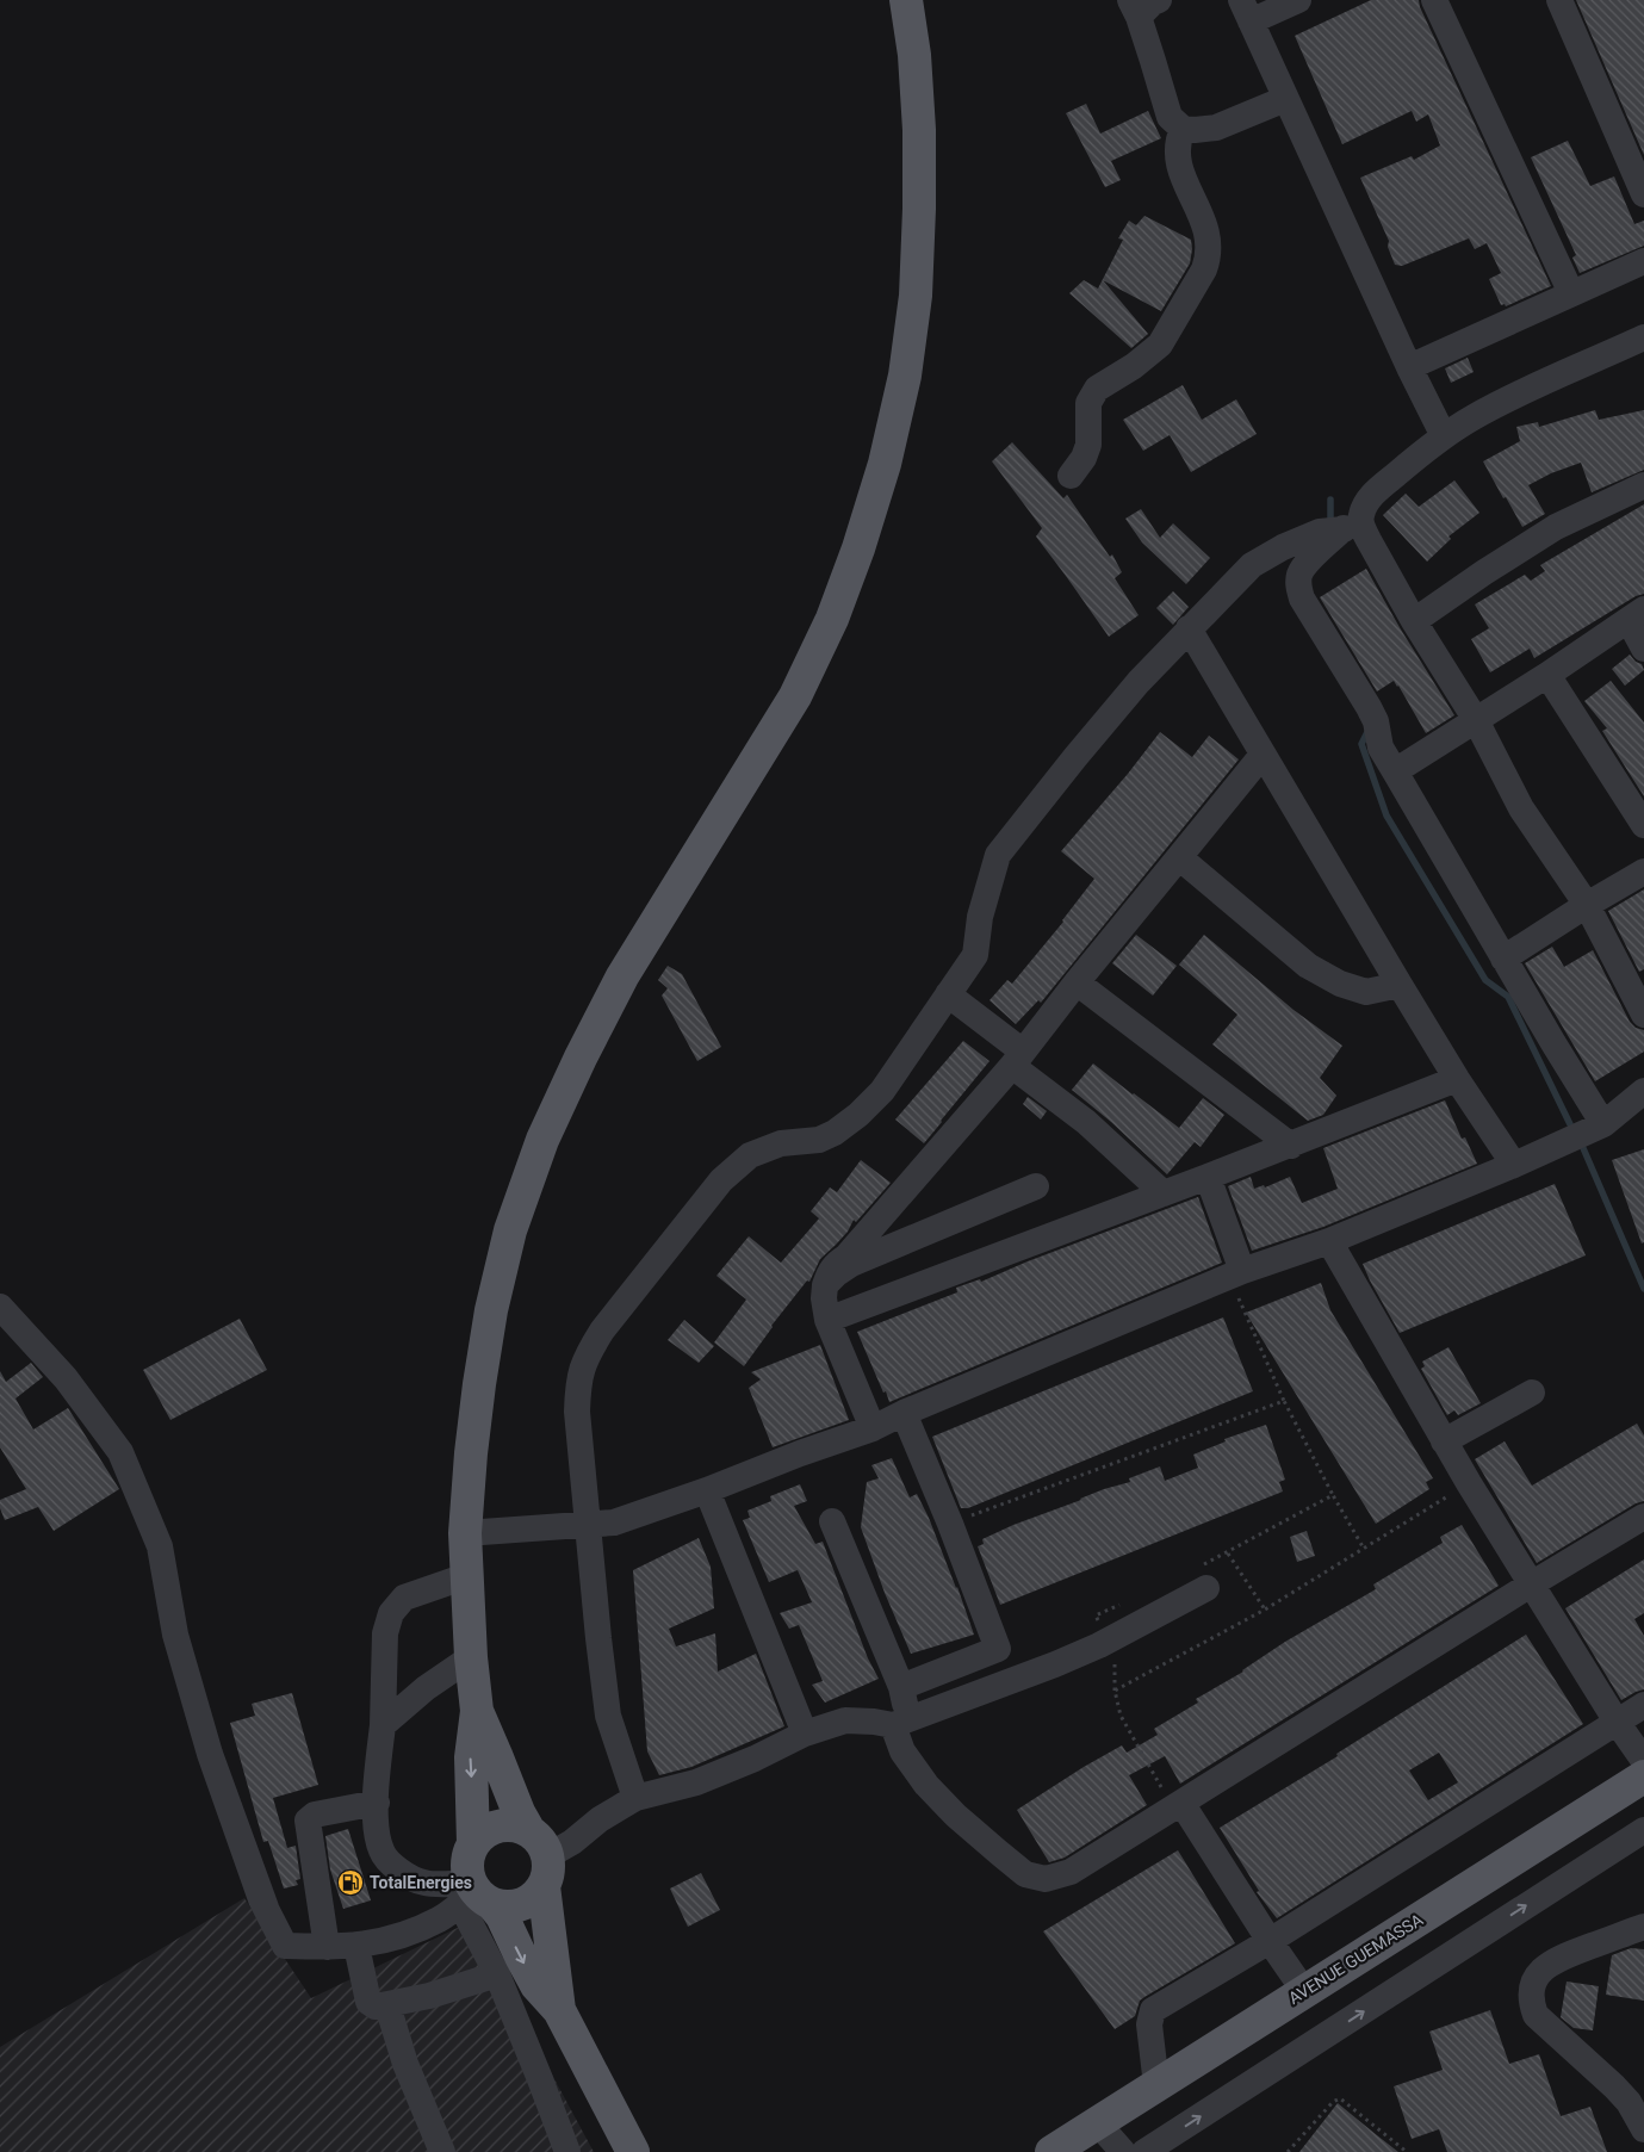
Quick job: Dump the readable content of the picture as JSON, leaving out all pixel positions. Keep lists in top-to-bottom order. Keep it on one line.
{"streets":{"main road":["AVENUE GUEMASSA"]},"places":{"fuel station":["TotalEnergies"]}}
